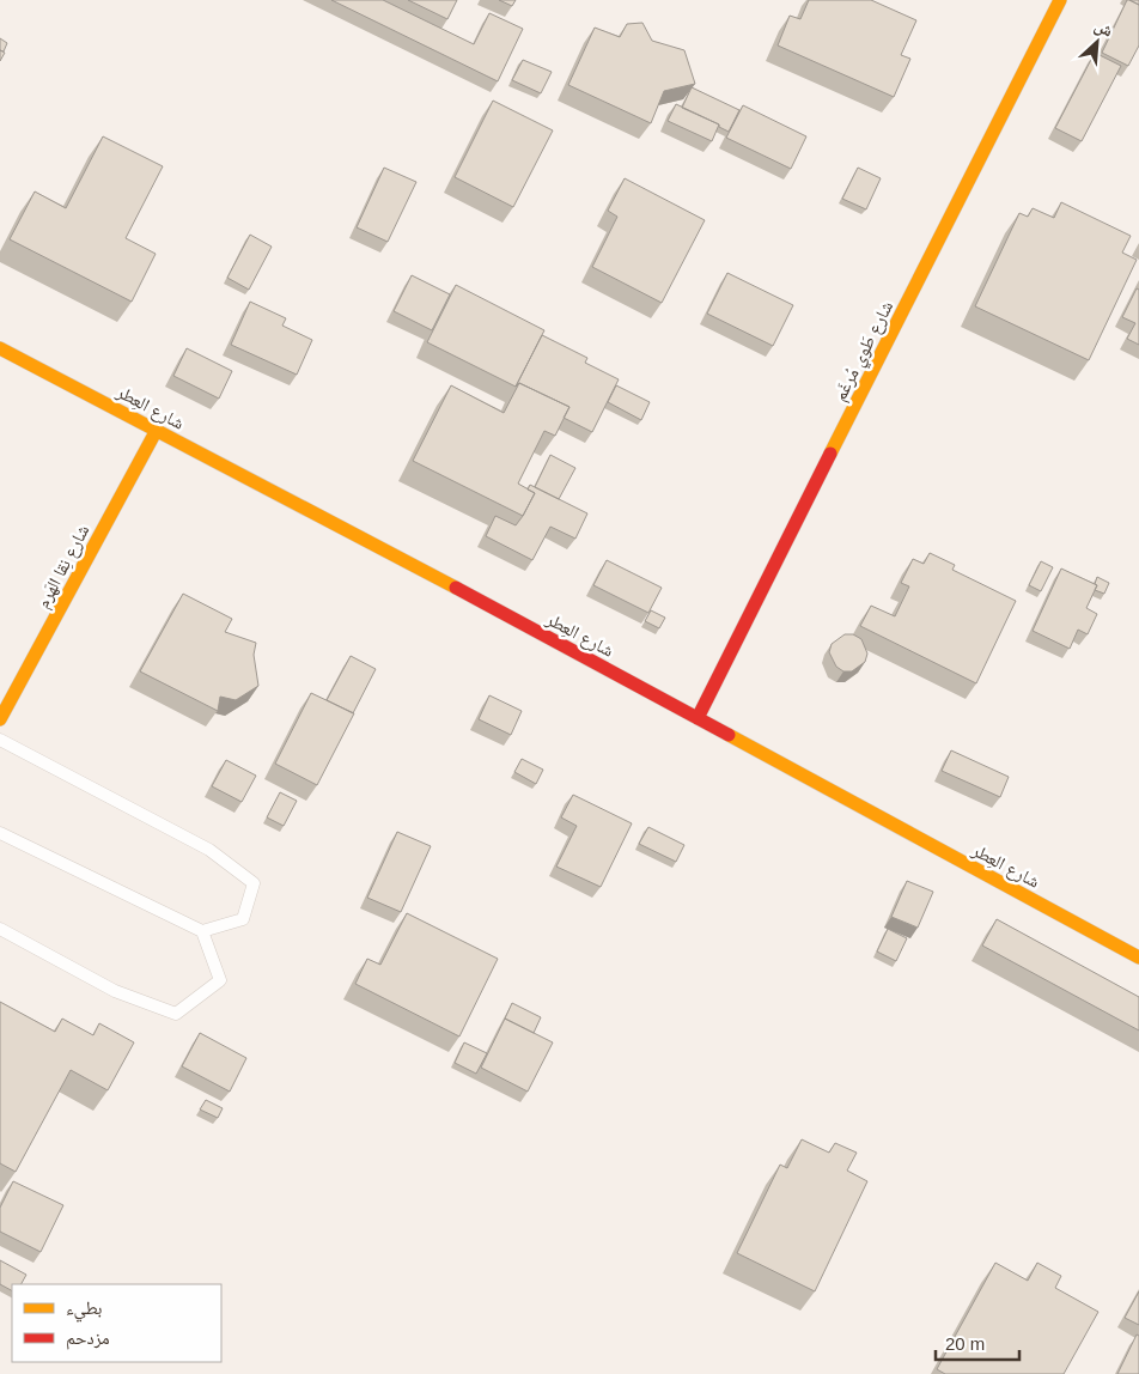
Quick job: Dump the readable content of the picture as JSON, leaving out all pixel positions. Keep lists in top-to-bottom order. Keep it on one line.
{"streets":{"street":["شارع طَوي مُرغَم","شارع العِطر","شارع نِقا الهَرم"]},"crossings":[["شارع طَوي مُرغَم","شارع العِطر"],["شارع العِطر","شارع نِقا الهَرم"]],"legend":["بطيء","مزدحم"],"scale_bar":"20 m","north":"top right"}
